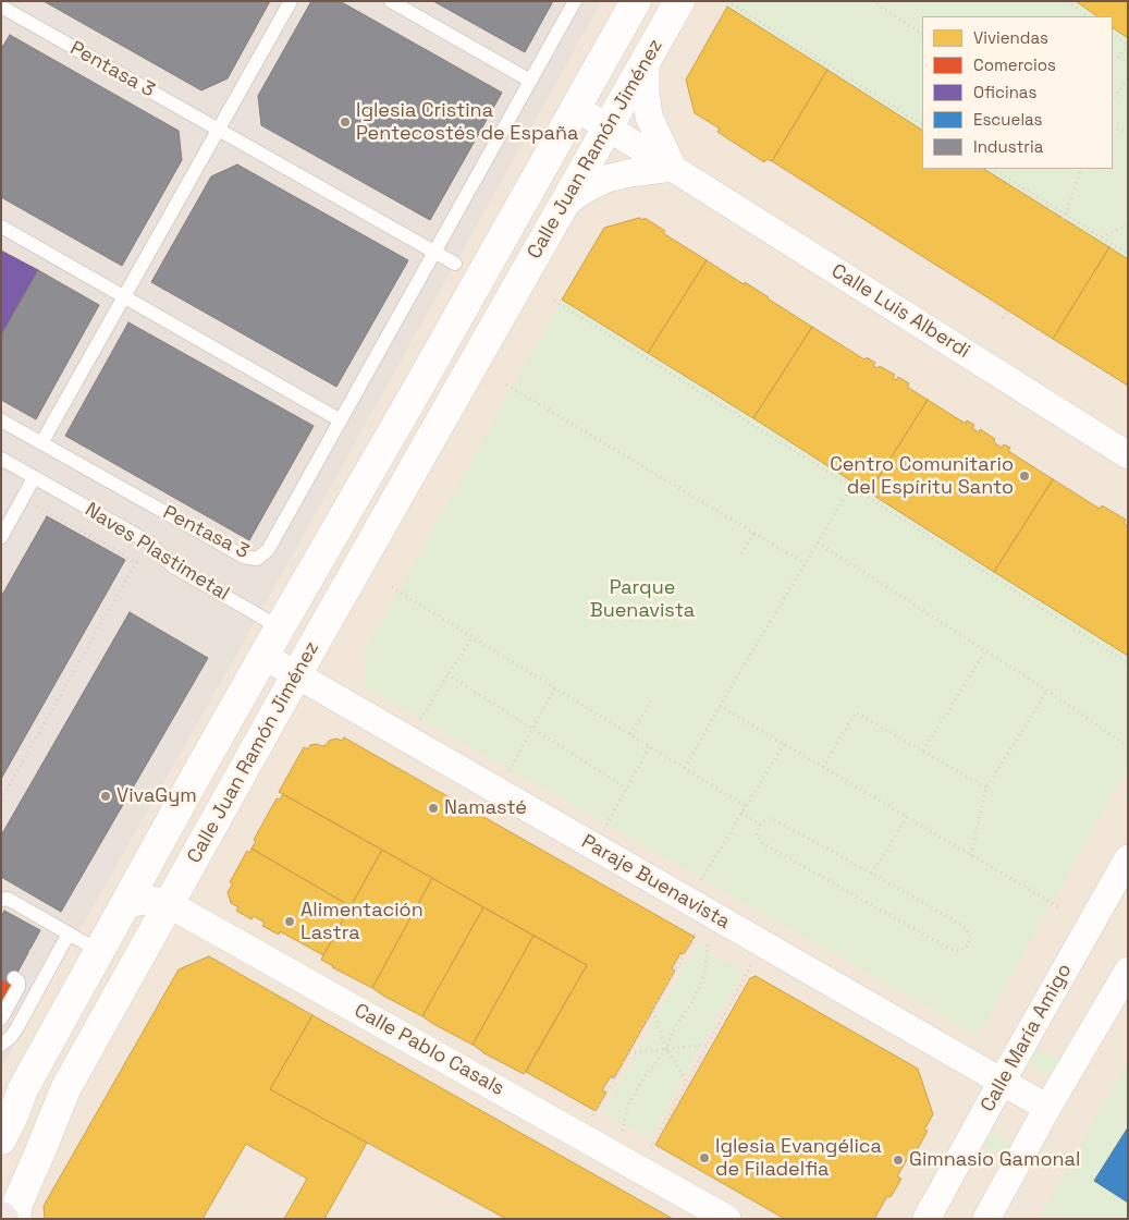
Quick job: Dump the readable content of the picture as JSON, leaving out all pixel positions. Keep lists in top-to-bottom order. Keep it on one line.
{"streets":{"main road":["Calle Juan Ramón Jiménez"],"street":["Calle Luis Alberdi","Paraje Buenavista","Calle María Amigo","Calle Pablo Casals"],"lane":["Pentasa 3","Naves Plastimetal"]},"crossings":[["Pentasa 3","Calle Juan Ramón Jiménez"],["Calle Juan Ramón Jiménez","Calle Luis Alberdi"],["Calle Juan Ramón Jiménez","Naves Plastimetal"],["Calle Juan Ramón Jiménez","Paraje Buenavista"],["Calle Juan Ramón Jiménez","Calle Pablo Casals"],["Paraje Buenavista","Calle María Amigo"]],"parks":["Parque Buenavista"],"places":["Iglesia Cristina Pentecostés de España","Centro Comunitario del Espíritu Santo","VivaGym","Namasté","Alimentación Lastra","Iglesia Evangélica de Filadelfia","Gimnasio Gamonal"],"legend":["Viviendas","Comercios","Oficinas","Escuelas","Industria"]}
